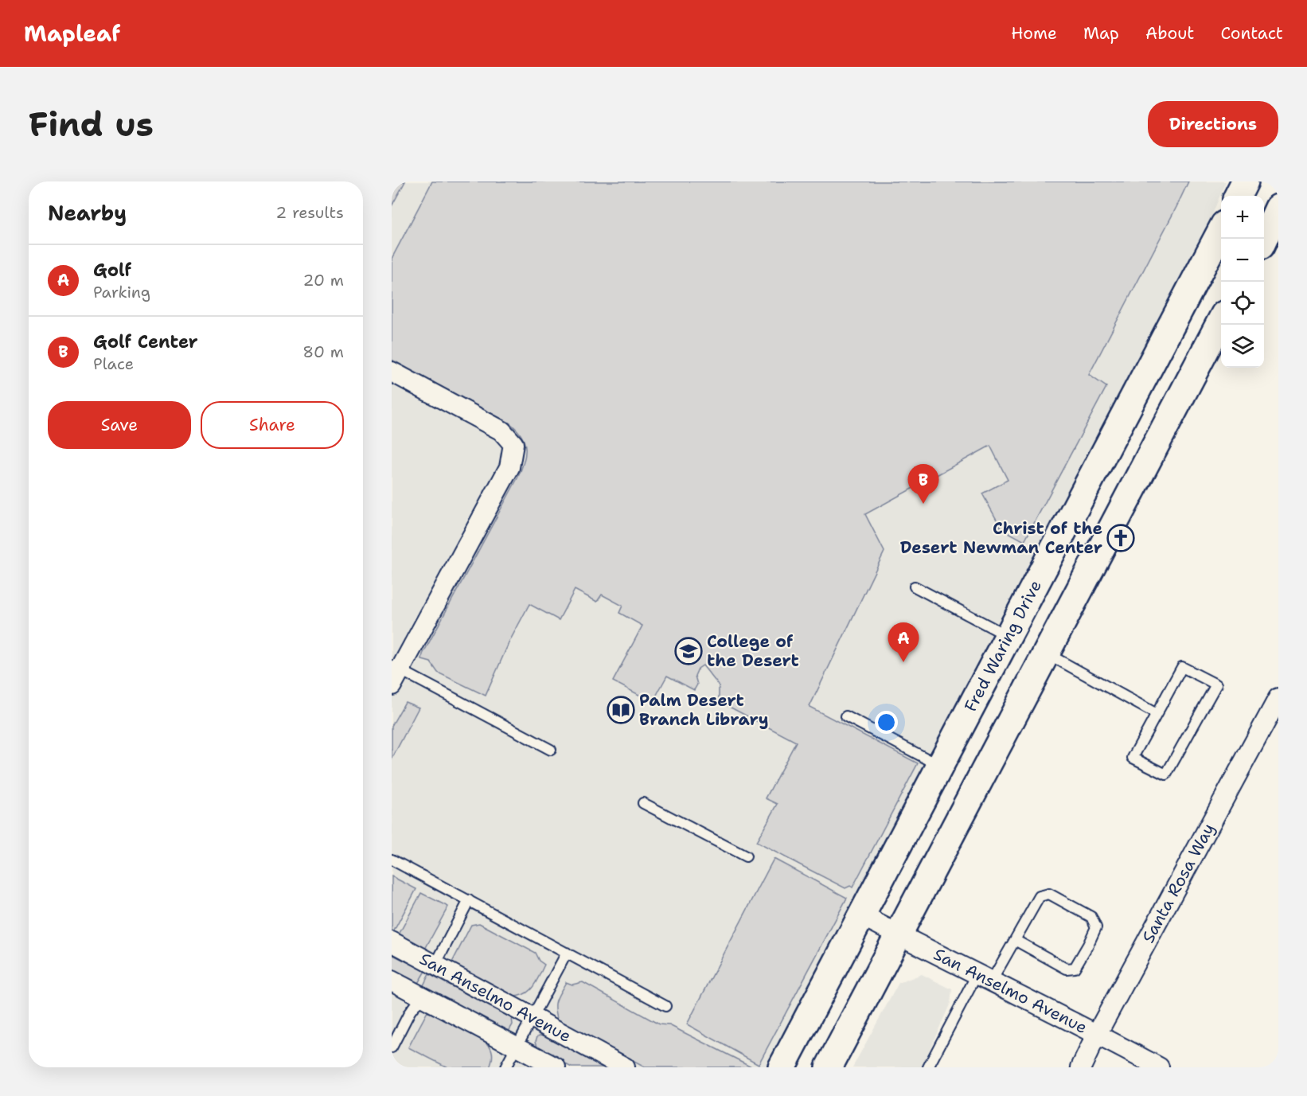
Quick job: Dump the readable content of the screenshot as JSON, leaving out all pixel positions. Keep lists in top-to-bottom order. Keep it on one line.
{"streets":{"main road":["Fred Waring Drive"],"street":["Santa Rosa Way","San Anselmo Avenue"]},"crossings":[["Fred Waring Drive","San Anselmo Avenue"],["Santa Rosa Way","San Anselmo Avenue"]],"places":{"church":["Christ of the Desert Newman Center"],"school or university":["College of the Desert"],"library":["Palm Desert Branch Library"]},"page":{"header":"Mapleaf","nav":["Home","Map","About","Contact"],"buttons":["Directions",["Save","Share"]],"title":"Find us","heading":["Nearby","2 results"],"map_buttons":["+","−"],"list":[{"mark":"A","name":"Golf","note":"Parking","value":"20 m"},{"mark":"B","name":"Golf Center","note":"Place","value":"80 m"}],"pins":["B","A"]}}
